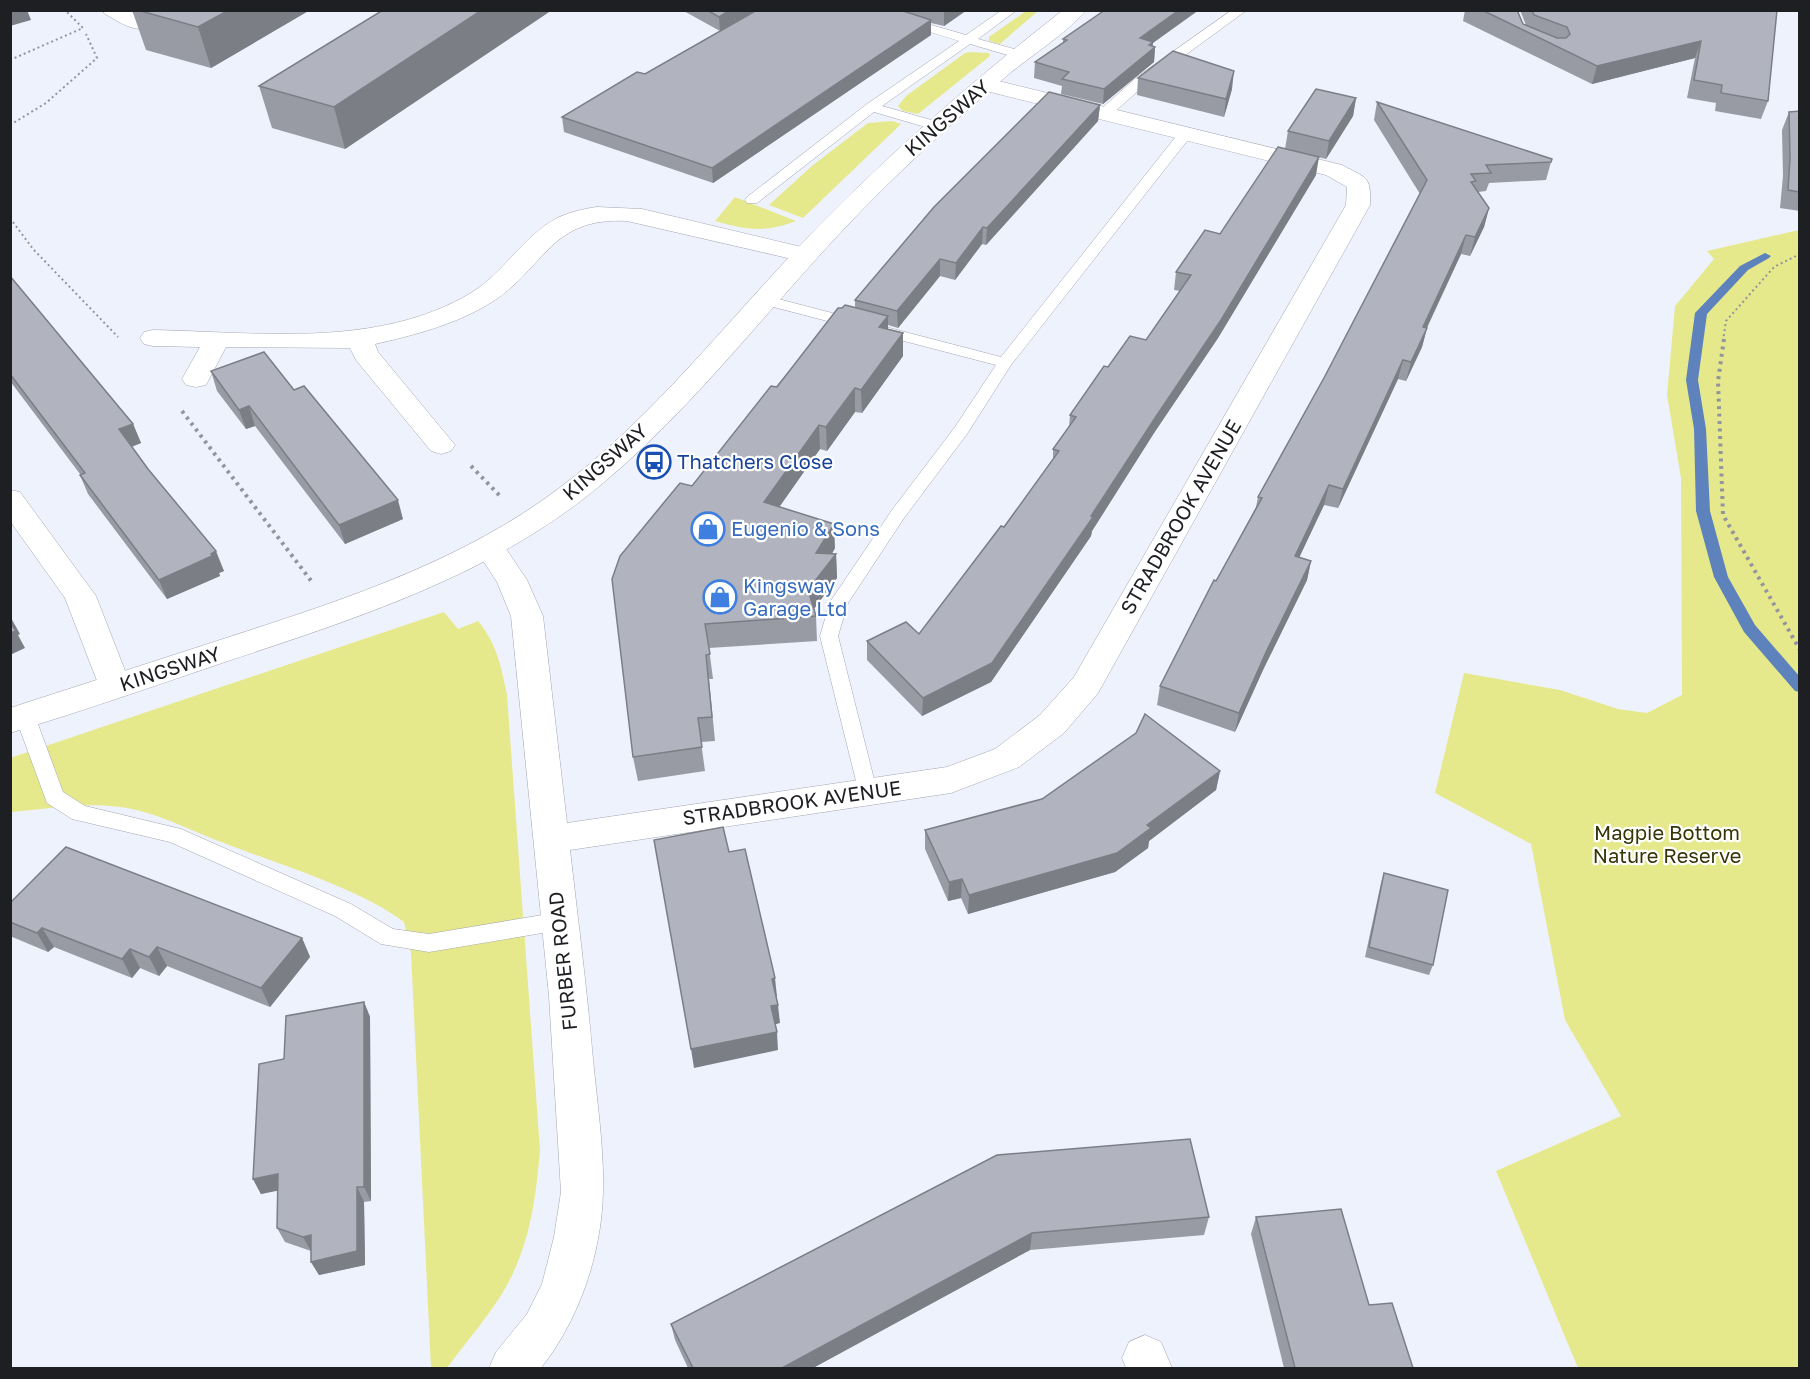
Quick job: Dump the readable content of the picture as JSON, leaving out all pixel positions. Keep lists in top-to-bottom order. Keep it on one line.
{"streets":{"street":["KINGSWAY","STRADBROOK AVENUE","FURBER ROAD"]},"crossings":[["KINGSWAY","STRADBROOK AVENUE"],["KINGSWAY","FURBER ROAD"],["STRADBROOK AVENUE","FURBER ROAD"]],"parks":["Magpie Bottom Nature Reserve"],"places":{"bus stop":["Thatchers Close"],"shop":["Eugenio & Sons","Kingsway Garage Ltd"]}}
